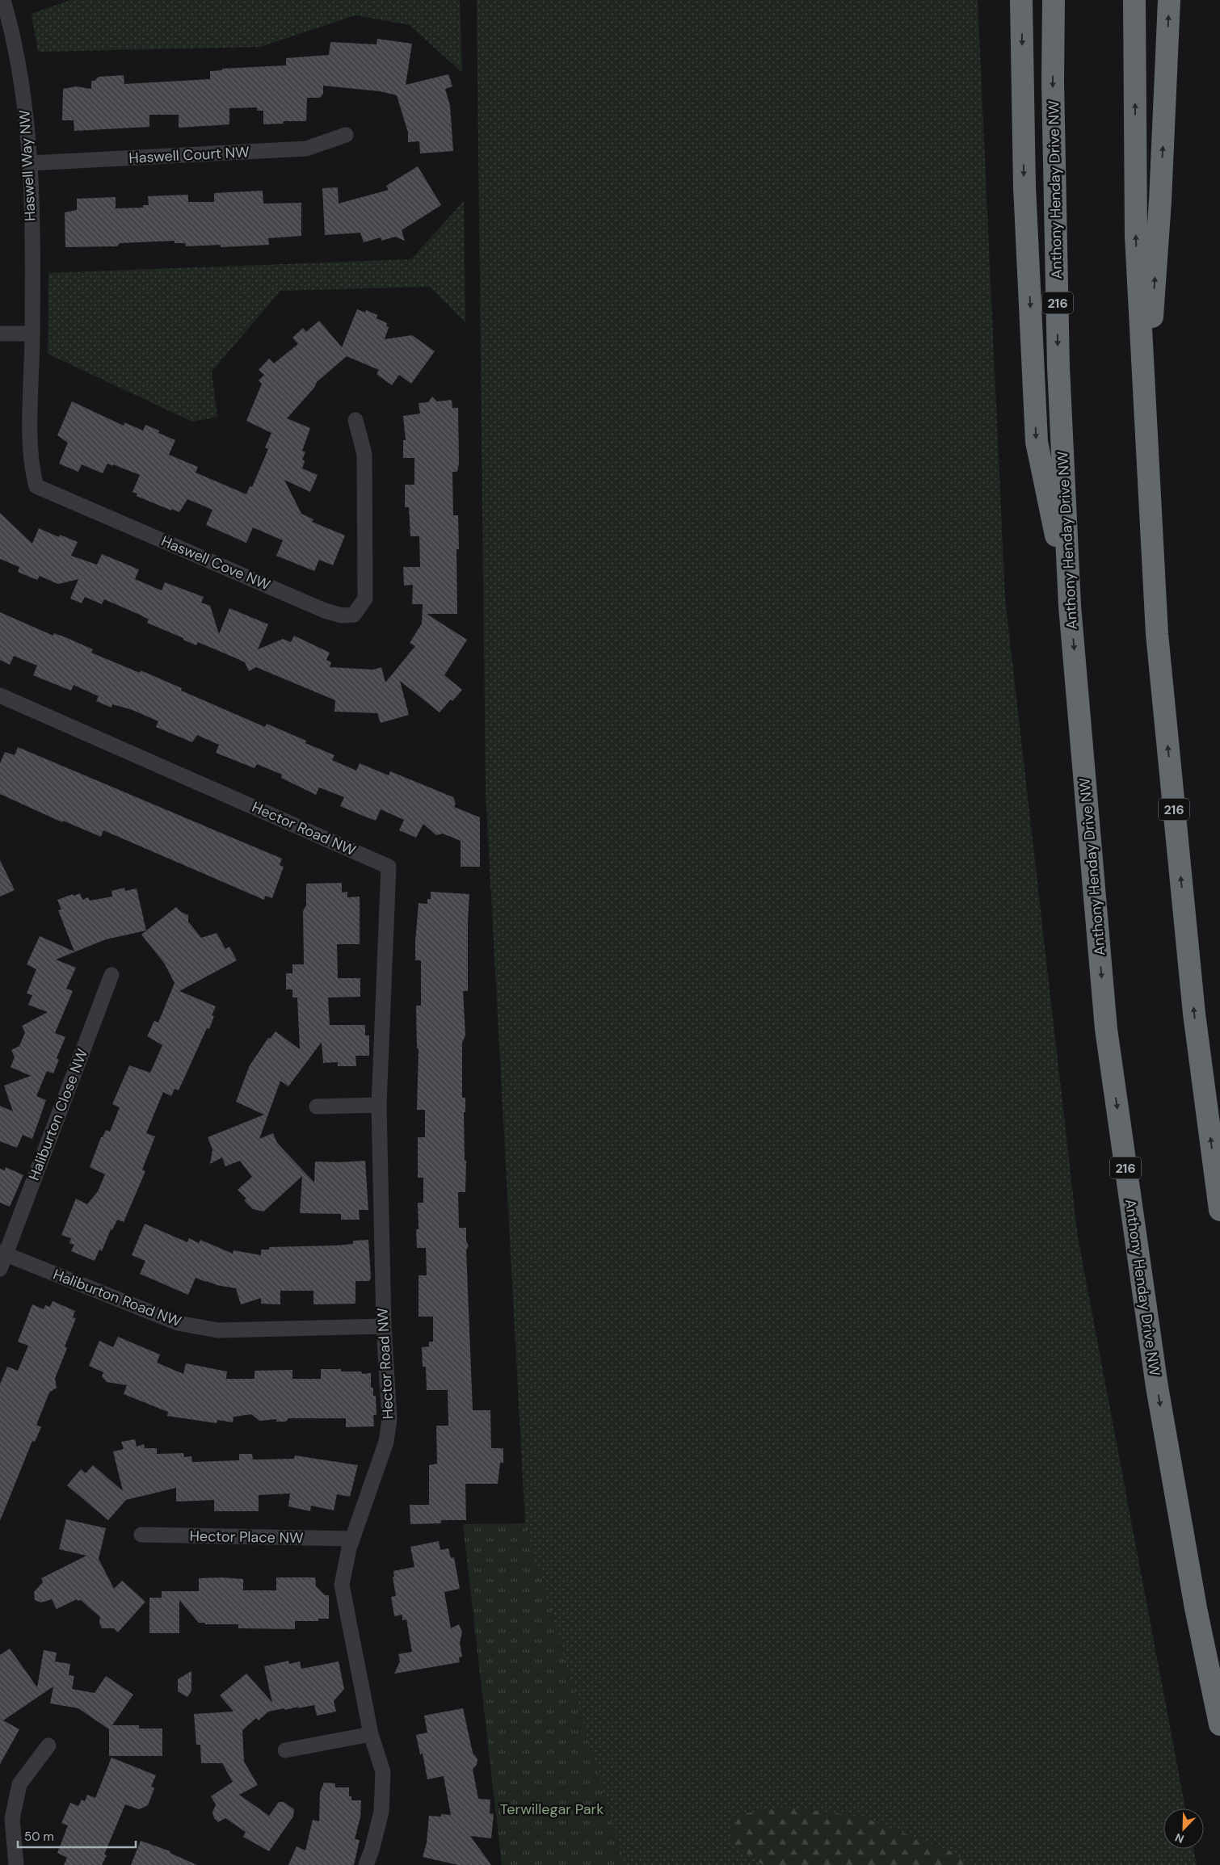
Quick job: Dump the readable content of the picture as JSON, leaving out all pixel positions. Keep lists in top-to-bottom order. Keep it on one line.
{"streets":{"highway":["Anthony Henday Drive NW","216"],"street":["Haswell Court NW","Haswell Way NW","Haswell Cove NW","Hector Road NW","Haliburton Close NW","Haliburton Road NW","Hector Place NW"]},"crossings":[["Haswell Court NW","Haswell Way NW"],["Haswell Way NW","Haswell Cove NW"],["Hector Road NW","Haliburton Road NW"],["Hector Road NW","Hector Place NW"],["Haliburton Close NW","Haliburton Road NW"]],"parks":["Terwillegar Park"],"scale_bar":"50 m","north":"bottom left"}
